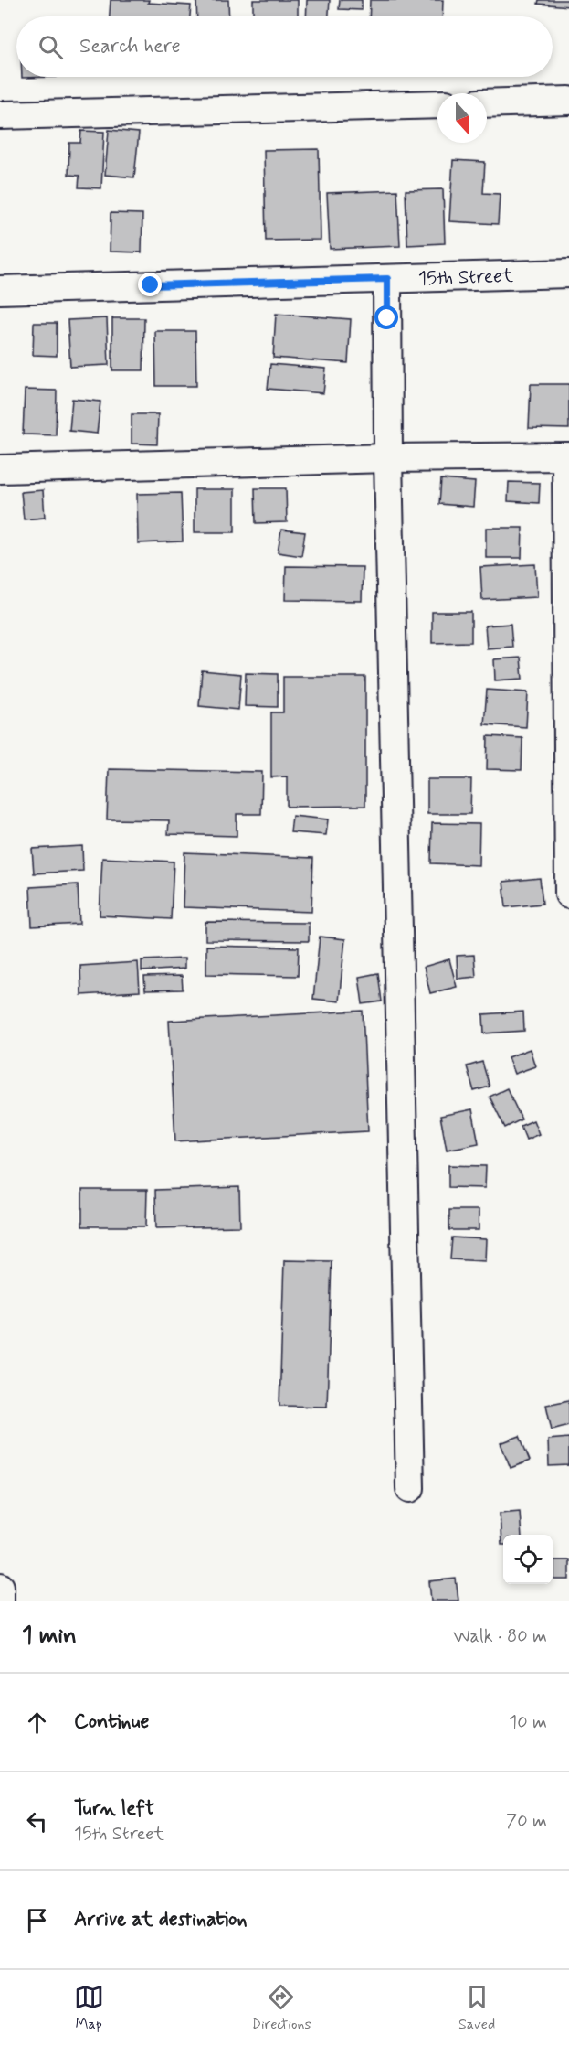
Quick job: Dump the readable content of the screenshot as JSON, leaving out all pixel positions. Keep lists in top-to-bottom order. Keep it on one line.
{"streets":{"street":["15th Street"]},"north":"bottom","page":{"search":"Search here","heading":["1 min","Walk · 80 m"],"list":[["Continue","10 m"],["Turn left","15th Street","70 m"],"Arrive at destination"],"nav":["Map","Directions","Saved"]}}
